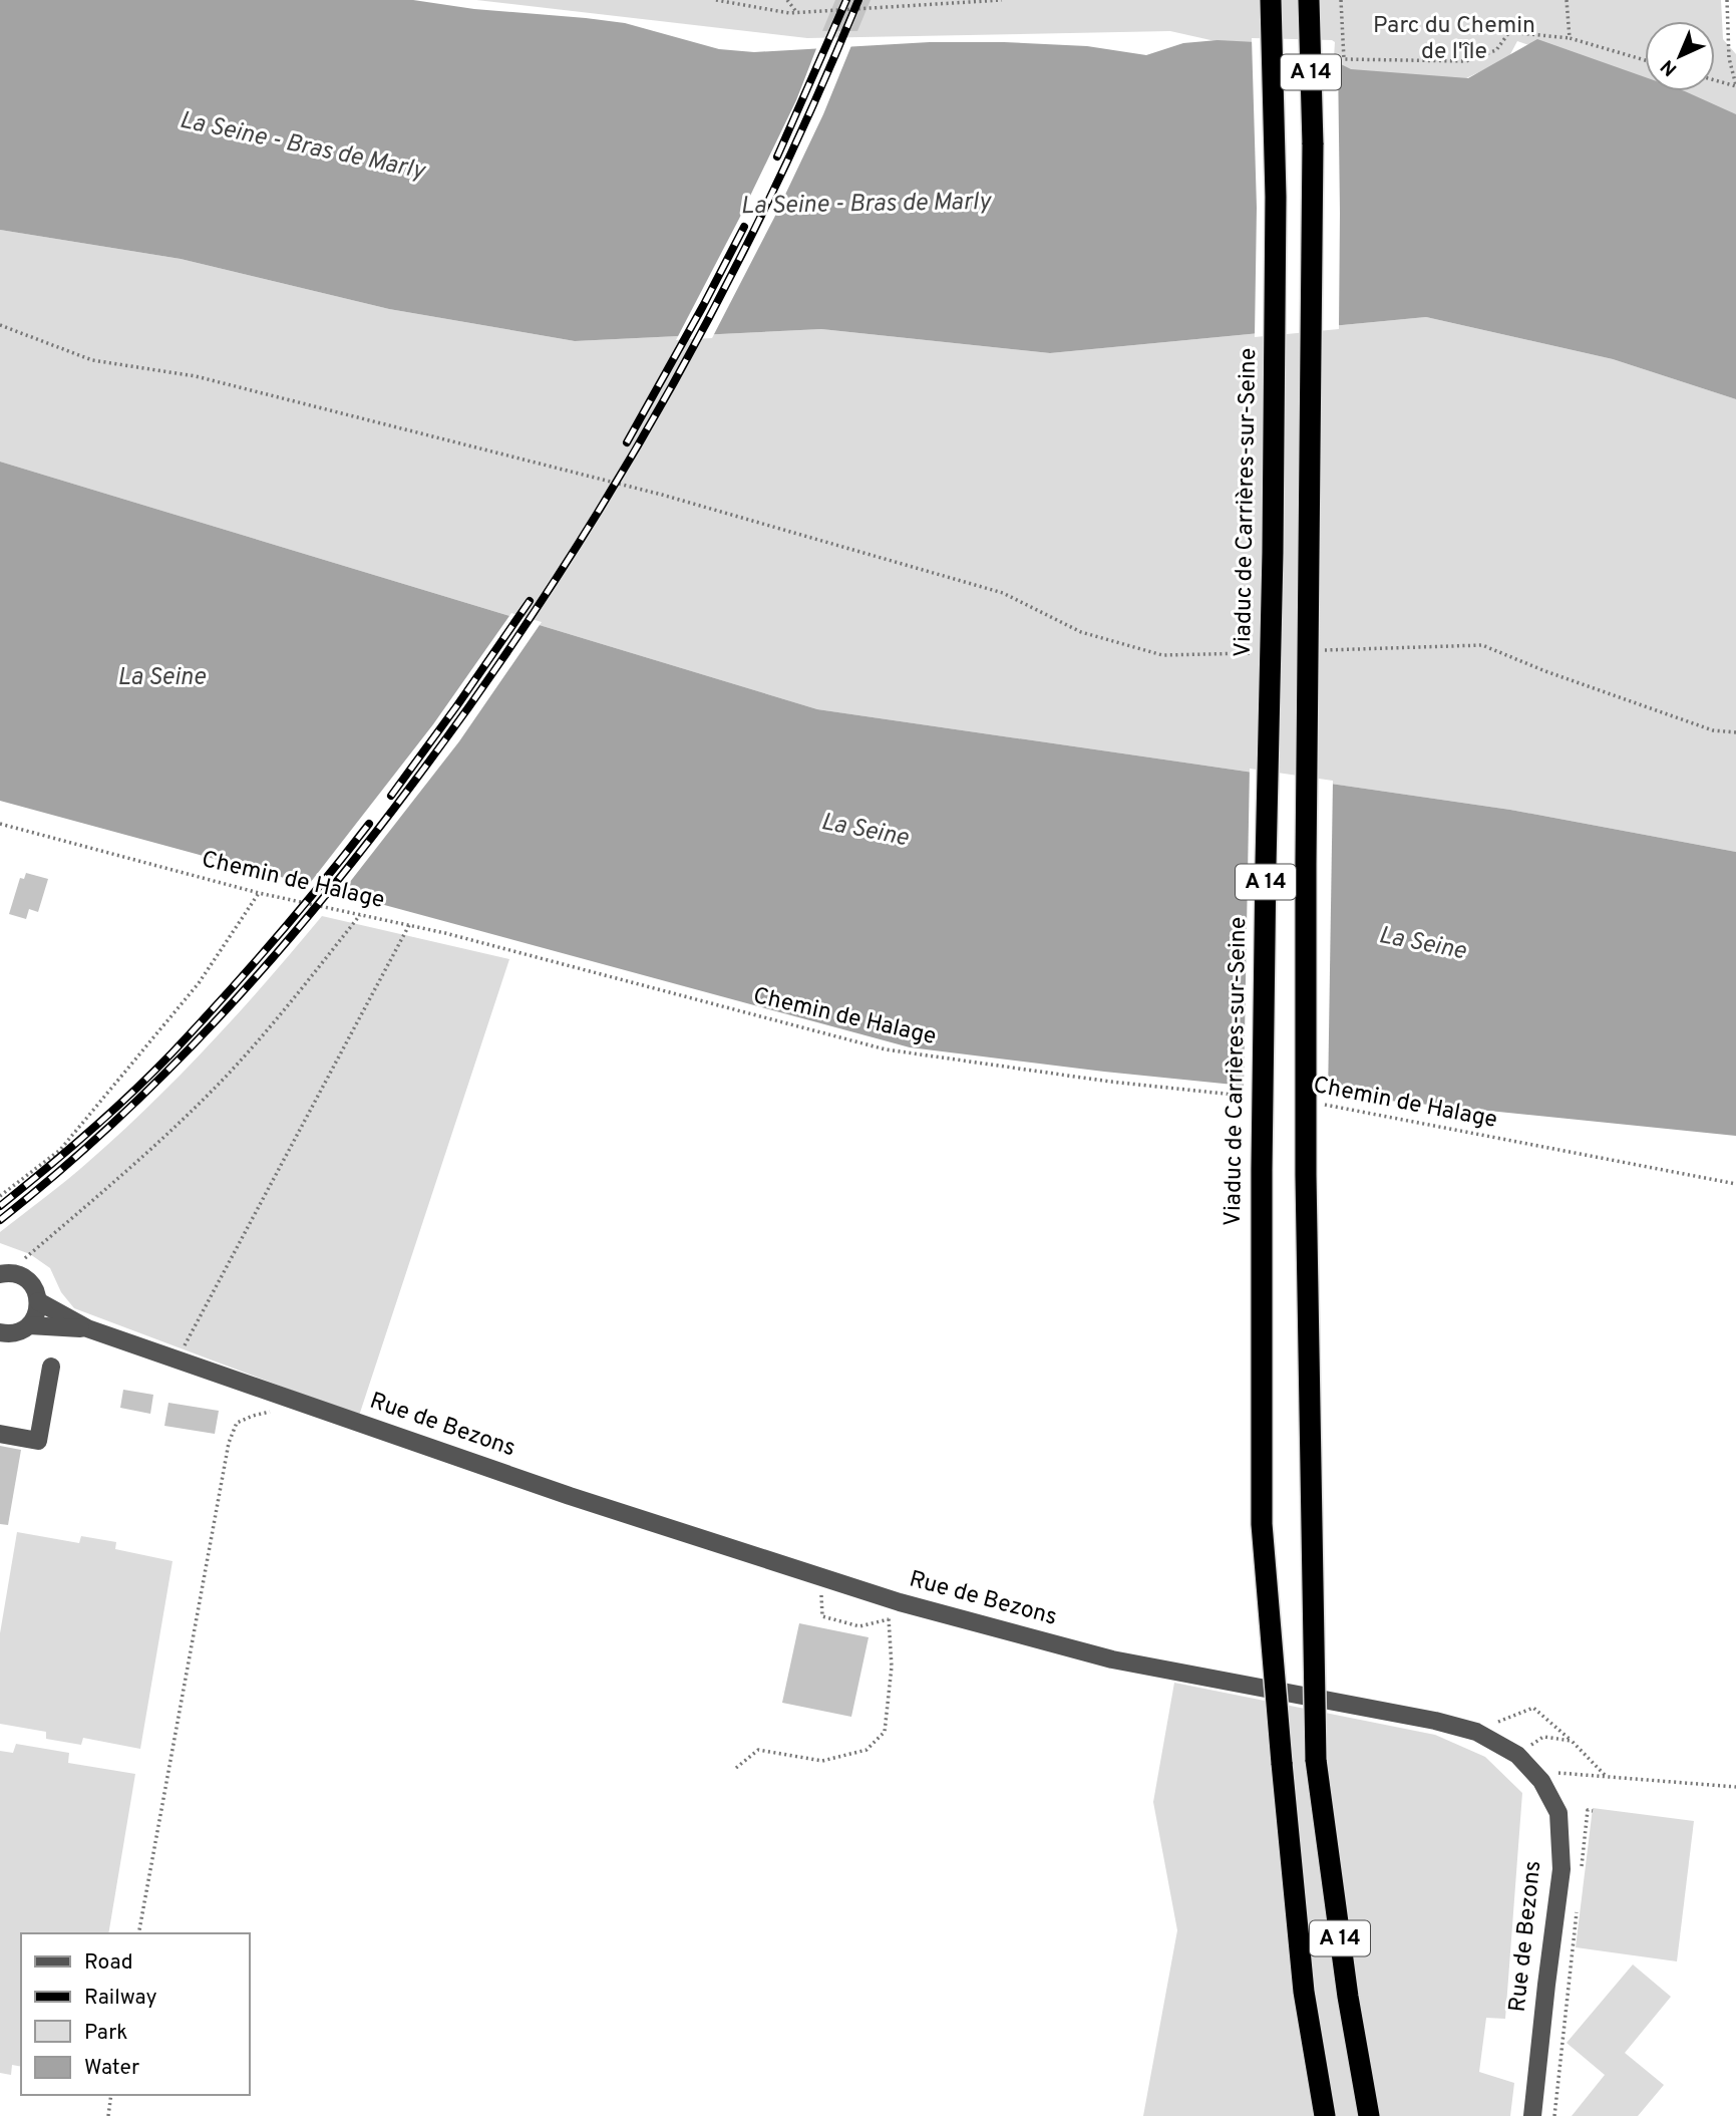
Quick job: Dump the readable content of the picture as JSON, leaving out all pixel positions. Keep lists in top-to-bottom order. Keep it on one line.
{"streets":{"highway":["A 14","Viaduc de Carrières-sur-Seine"],"street":["Rue de Bezons"],"path":["Chemin de Halage"]},"water":["La Seine - Bras de Marly","La Seine"],"parks":["Parc du Chemin de l'île"],"legend":["Road","Railway","Park","Water"],"north":"bottom left"}
